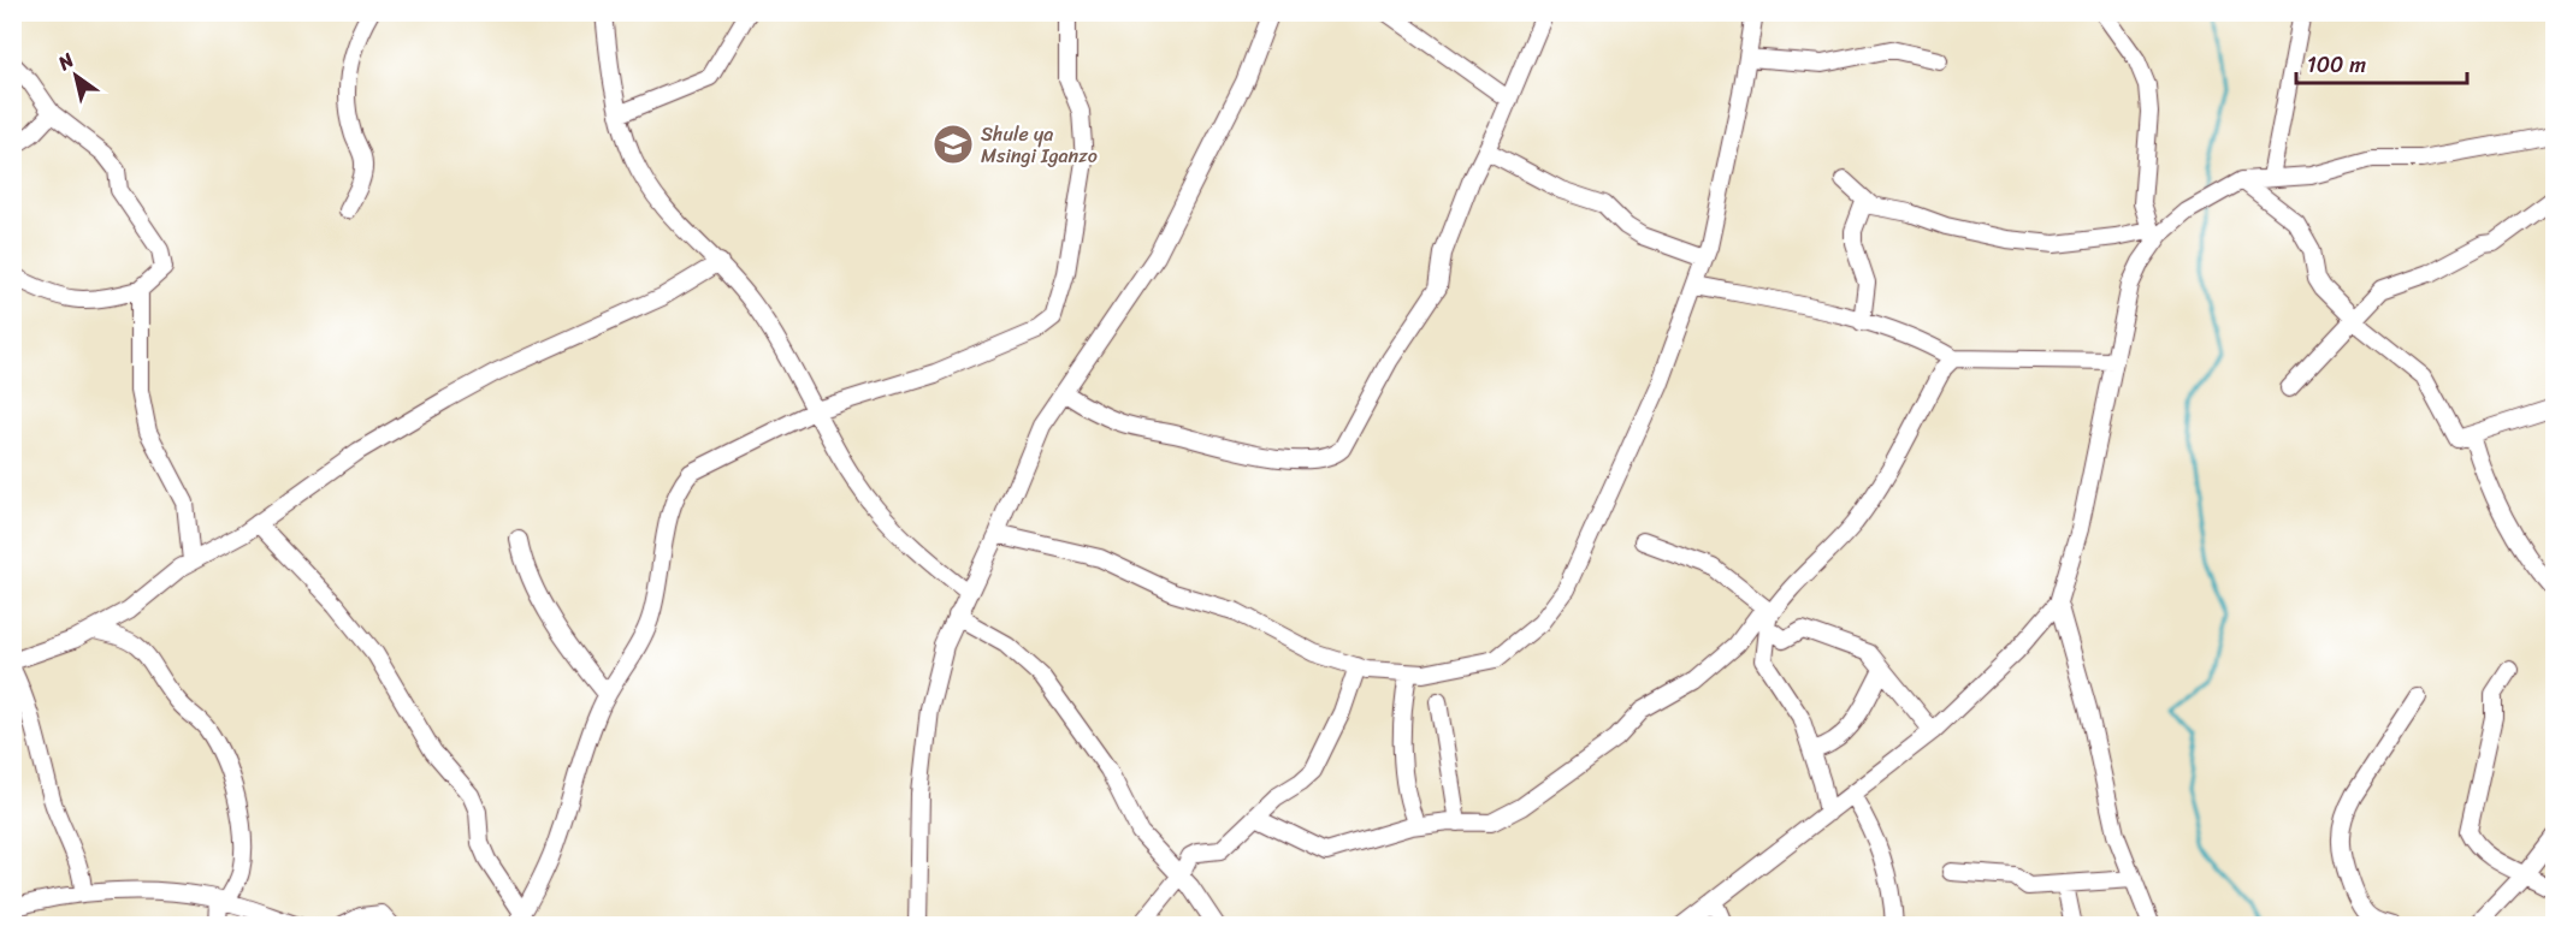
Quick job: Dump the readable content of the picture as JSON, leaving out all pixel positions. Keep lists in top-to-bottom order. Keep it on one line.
{"places":{"school or university":["Shule ya Msingi Iganzo"]},"scale_bar":"100 m","north":"top left"}
